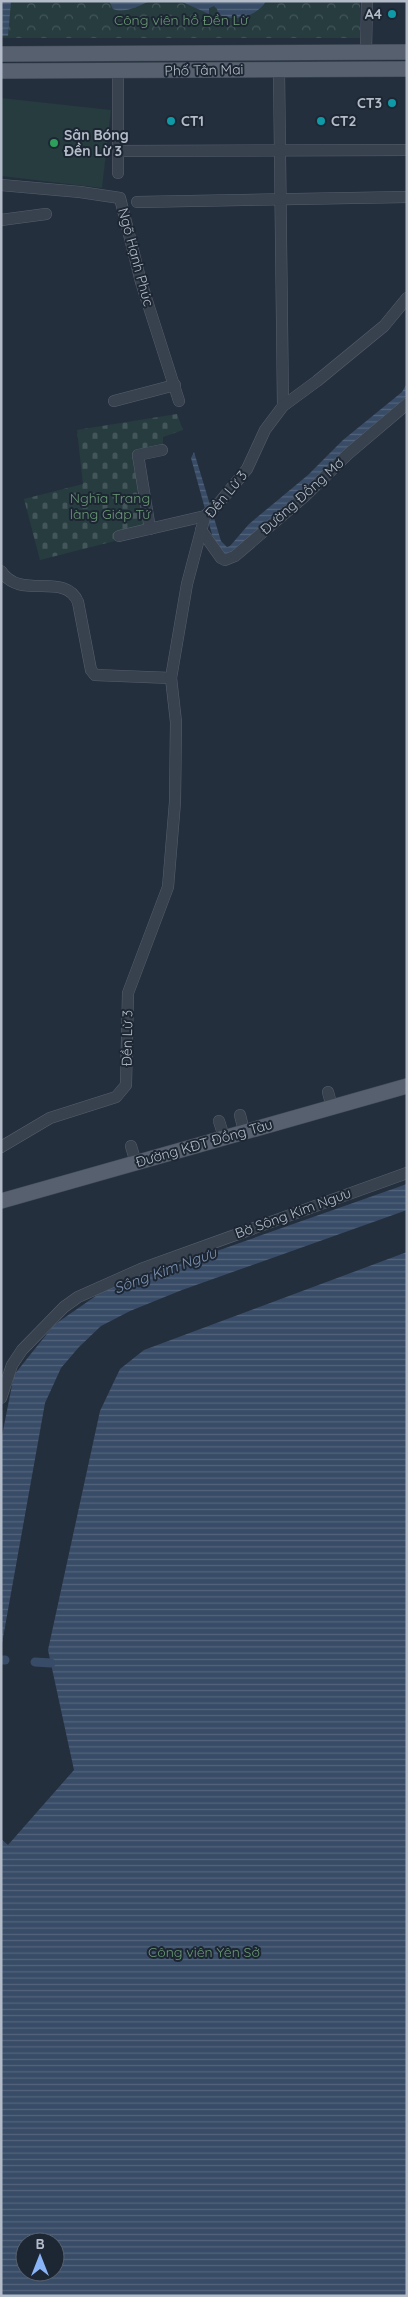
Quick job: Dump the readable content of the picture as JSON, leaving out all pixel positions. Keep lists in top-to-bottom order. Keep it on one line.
{"streets":{"main road":["Phố Tân Mai","Đường KĐT Đồng Tàu"],"street":["Ngõ Hạnh Phúc","Đền Lừ 3","Đường Đồng Mơ","Bờ Sông Kim Ngưu"]},"crossings":[["Đền Lừ 3","Đường Đồng Mơ"]],"water":["Sông Kim Ngưu"],"parks":["Công viên hồ Đền Lừ","Nghĩa Trang làng Giáp Tứ","Công viên Yên Sở"],"places":["A4","CT3","CT1","CT2","Sân Bóng Đền Lừ 3"],"north":"top"}
